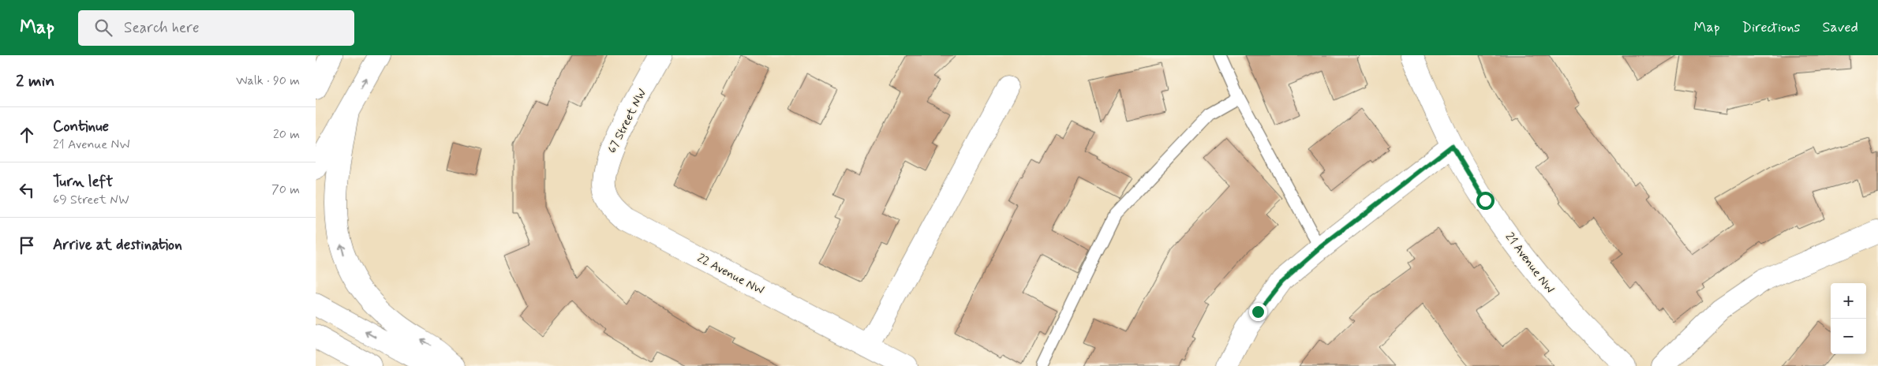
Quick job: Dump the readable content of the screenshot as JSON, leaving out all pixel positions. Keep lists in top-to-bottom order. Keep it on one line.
{"streets":{"street":["67 Street NW","21 Avenue NW","22 Avenue NW"]},"crossings":[["67 Street NW","22 Avenue NW"]],"page":{"header":"Map","search":"Search here","nav":["Map","Directions","Saved"],"heading":["2 min","Walk · 90 m"],"list":[["Continue","21 Avenue NW","20 m"],["Turn left","69 Street NW","70 m"],"Arrive at destination"],"map_buttons":["+","−"]}}
